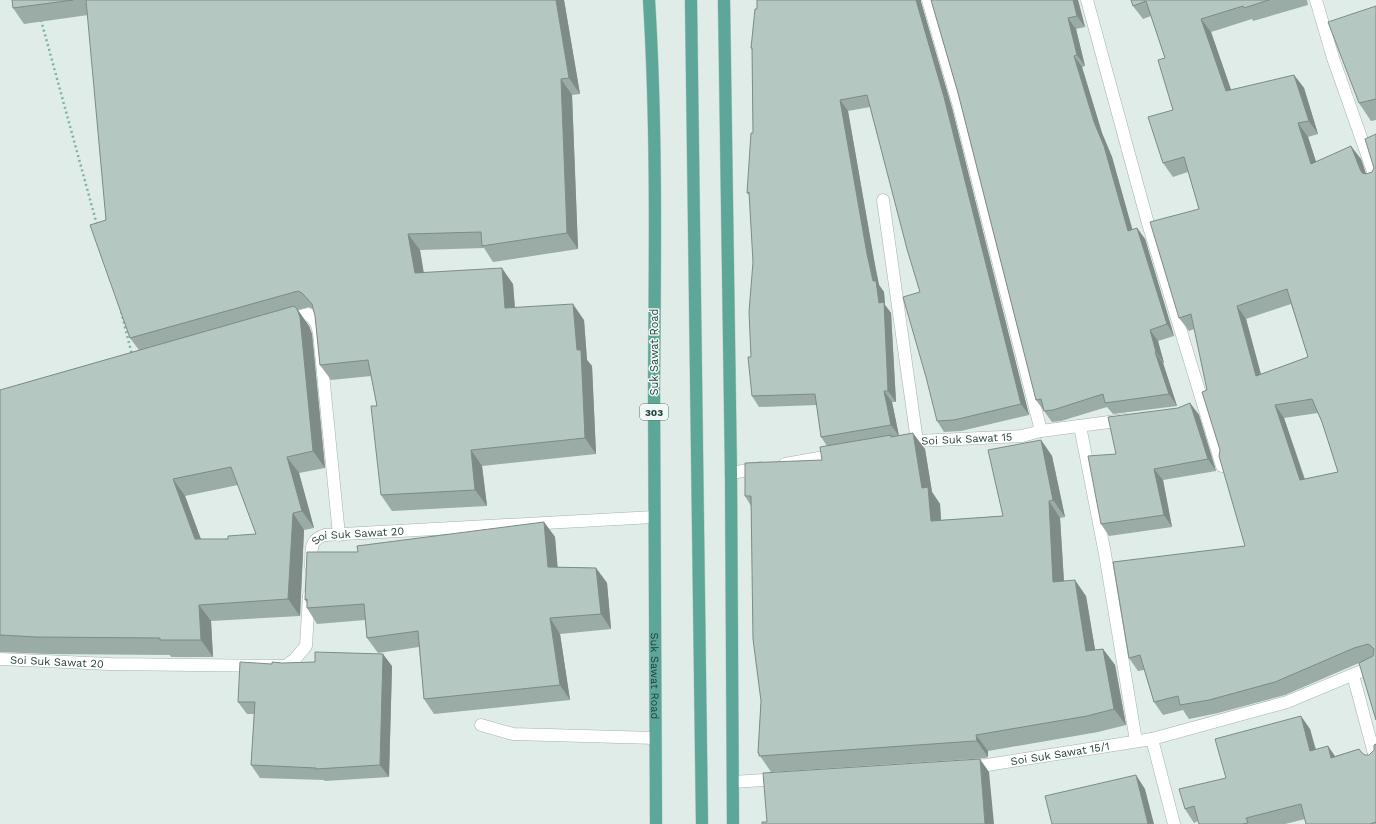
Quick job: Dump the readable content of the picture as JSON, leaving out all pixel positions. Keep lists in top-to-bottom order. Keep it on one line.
{"streets":{"main road":["Suk Sawat Road","303"],"street":["Soi Suk Sawat 15","Soi Suk Sawat 20","Soi Suk Sawat 15/1"]},"crossings":[["Suk Sawat Road","Soi Suk Sawat 20"]]}
